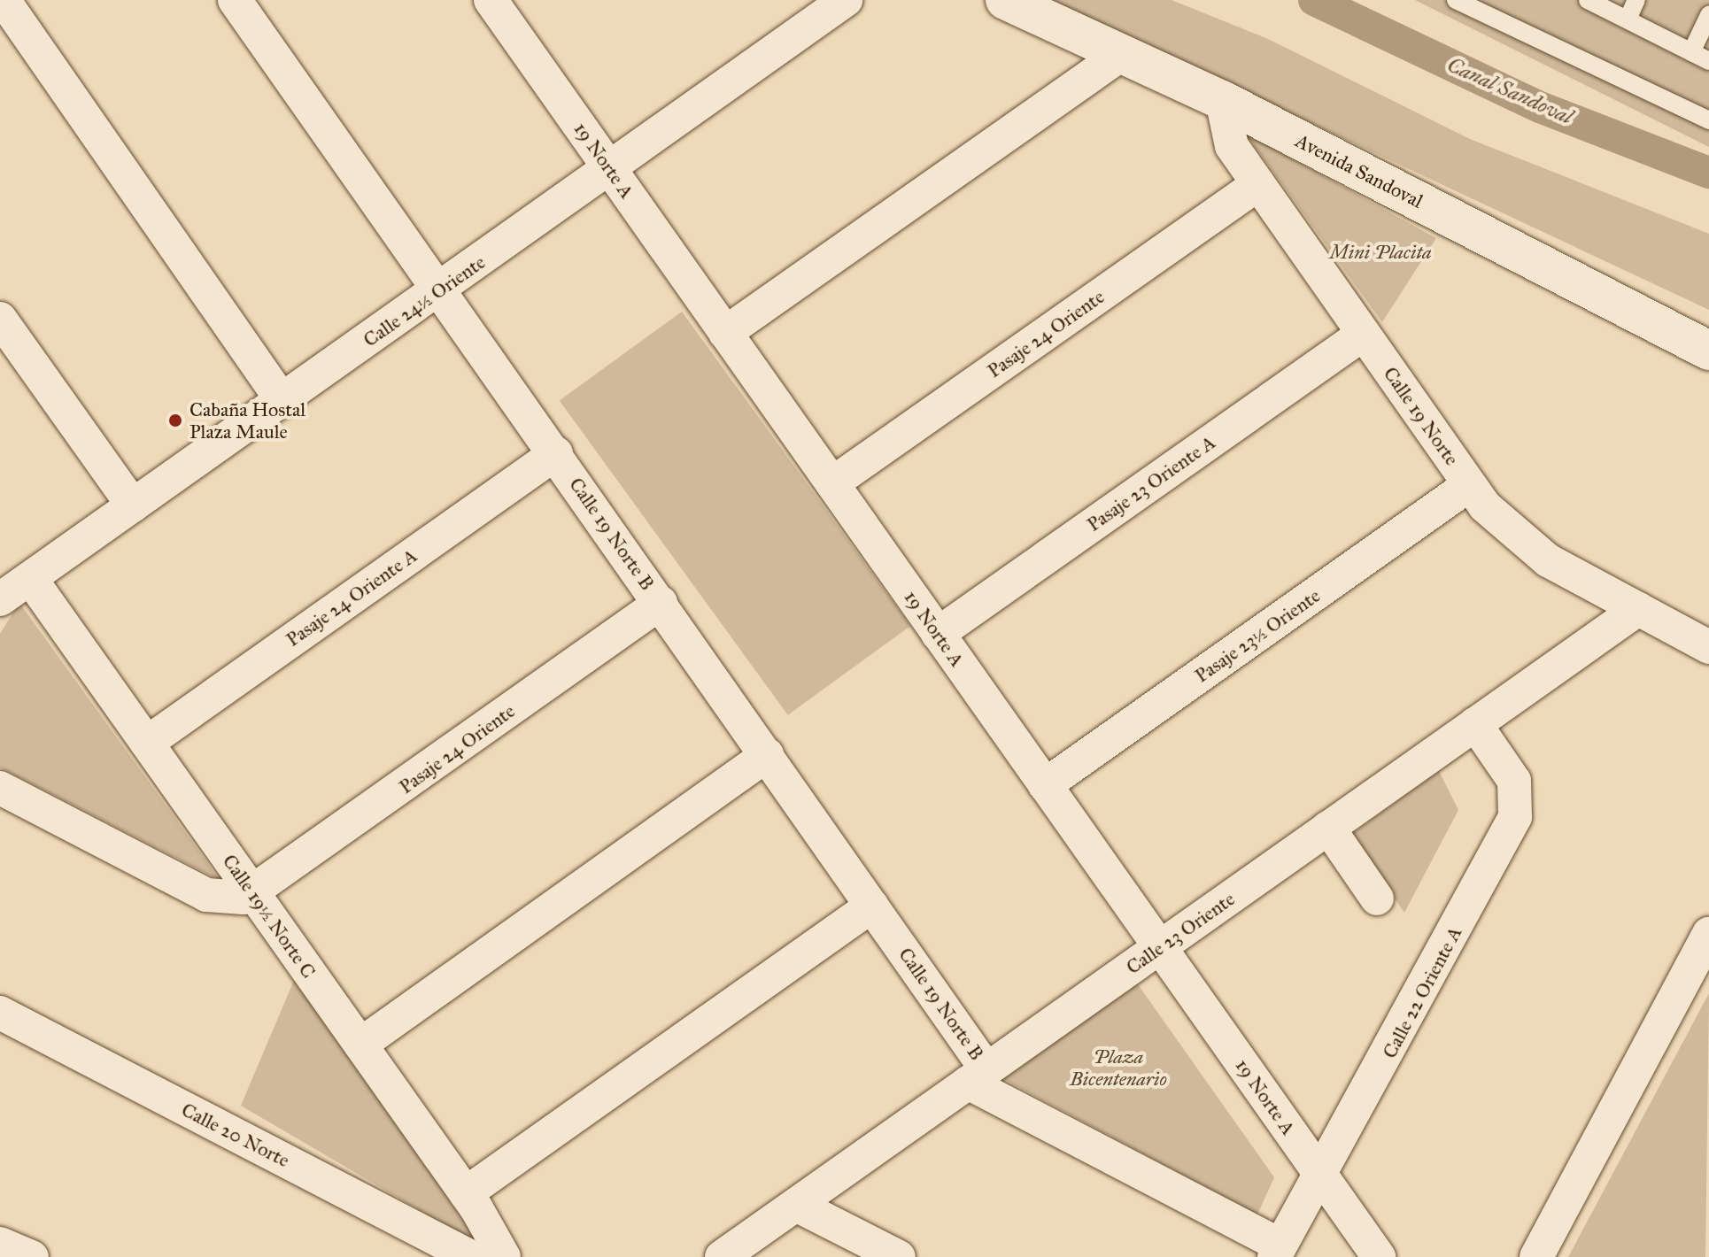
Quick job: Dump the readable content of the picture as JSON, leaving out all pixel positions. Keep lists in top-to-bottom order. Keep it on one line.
{"streets":{"street":["19 Norte A","Avenida Sandoval","Calle 24½ Oriente","Pasaje 24 Oriente","Calle 19 Norte","Pasaje 23 Oriente A","Calle 19 Norte B","Pasaje 24 Oriente A","Pasaje 23½ Oriente","Calle 19½ Norte C","Calle 23 Oriente","Calle 22 Oriente A","Calle 20 Norte"]},"crossings":[["19 Norte A","Calle 24½ Oriente"],["19 Norte A","Pasaje 24 Oriente"],["19 Norte A","Pasaje 23 Oriente A"],["19 Norte A","Pasaje 23½ Oriente"],["19 Norte A","Calle 23 Oriente"],["19 Norte A","Calle 22 Oriente A"],["Avenida Sandoval","Calle 19 Norte"],["Calle 24½ Oriente","Calle 19 Norte B"],["Calle 24½ Oriente","Calle 19½ Norte C"],["Pasaje 24 Oriente","Calle 19 Norte"],["Pasaje 24 Oriente","Calle 19 Norte B"],["Pasaje 24 Oriente","Calle 19½ Norte C"],["Calle 19 Norte","Pasaje 23 Oriente A"],["Calle 19 Norte","Pasaje 23½ Oriente"],["Calle 19 Norte","Calle 23 Oriente"],["Calle 19 Norte B","Pasaje 24 Oriente A"],["Calle 19 Norte B","Calle 23 Oriente"],["Pasaje 24 Oriente A","Calle 19½ Norte C"],["Calle 23 Oriente","Calle 22 Oriente A"]],"water":["Canal Sandoval"],"parks":["Mini Placita","Plaza Bicentenario"],"places":["Cabaña Hostal Plaza Maule"]}
